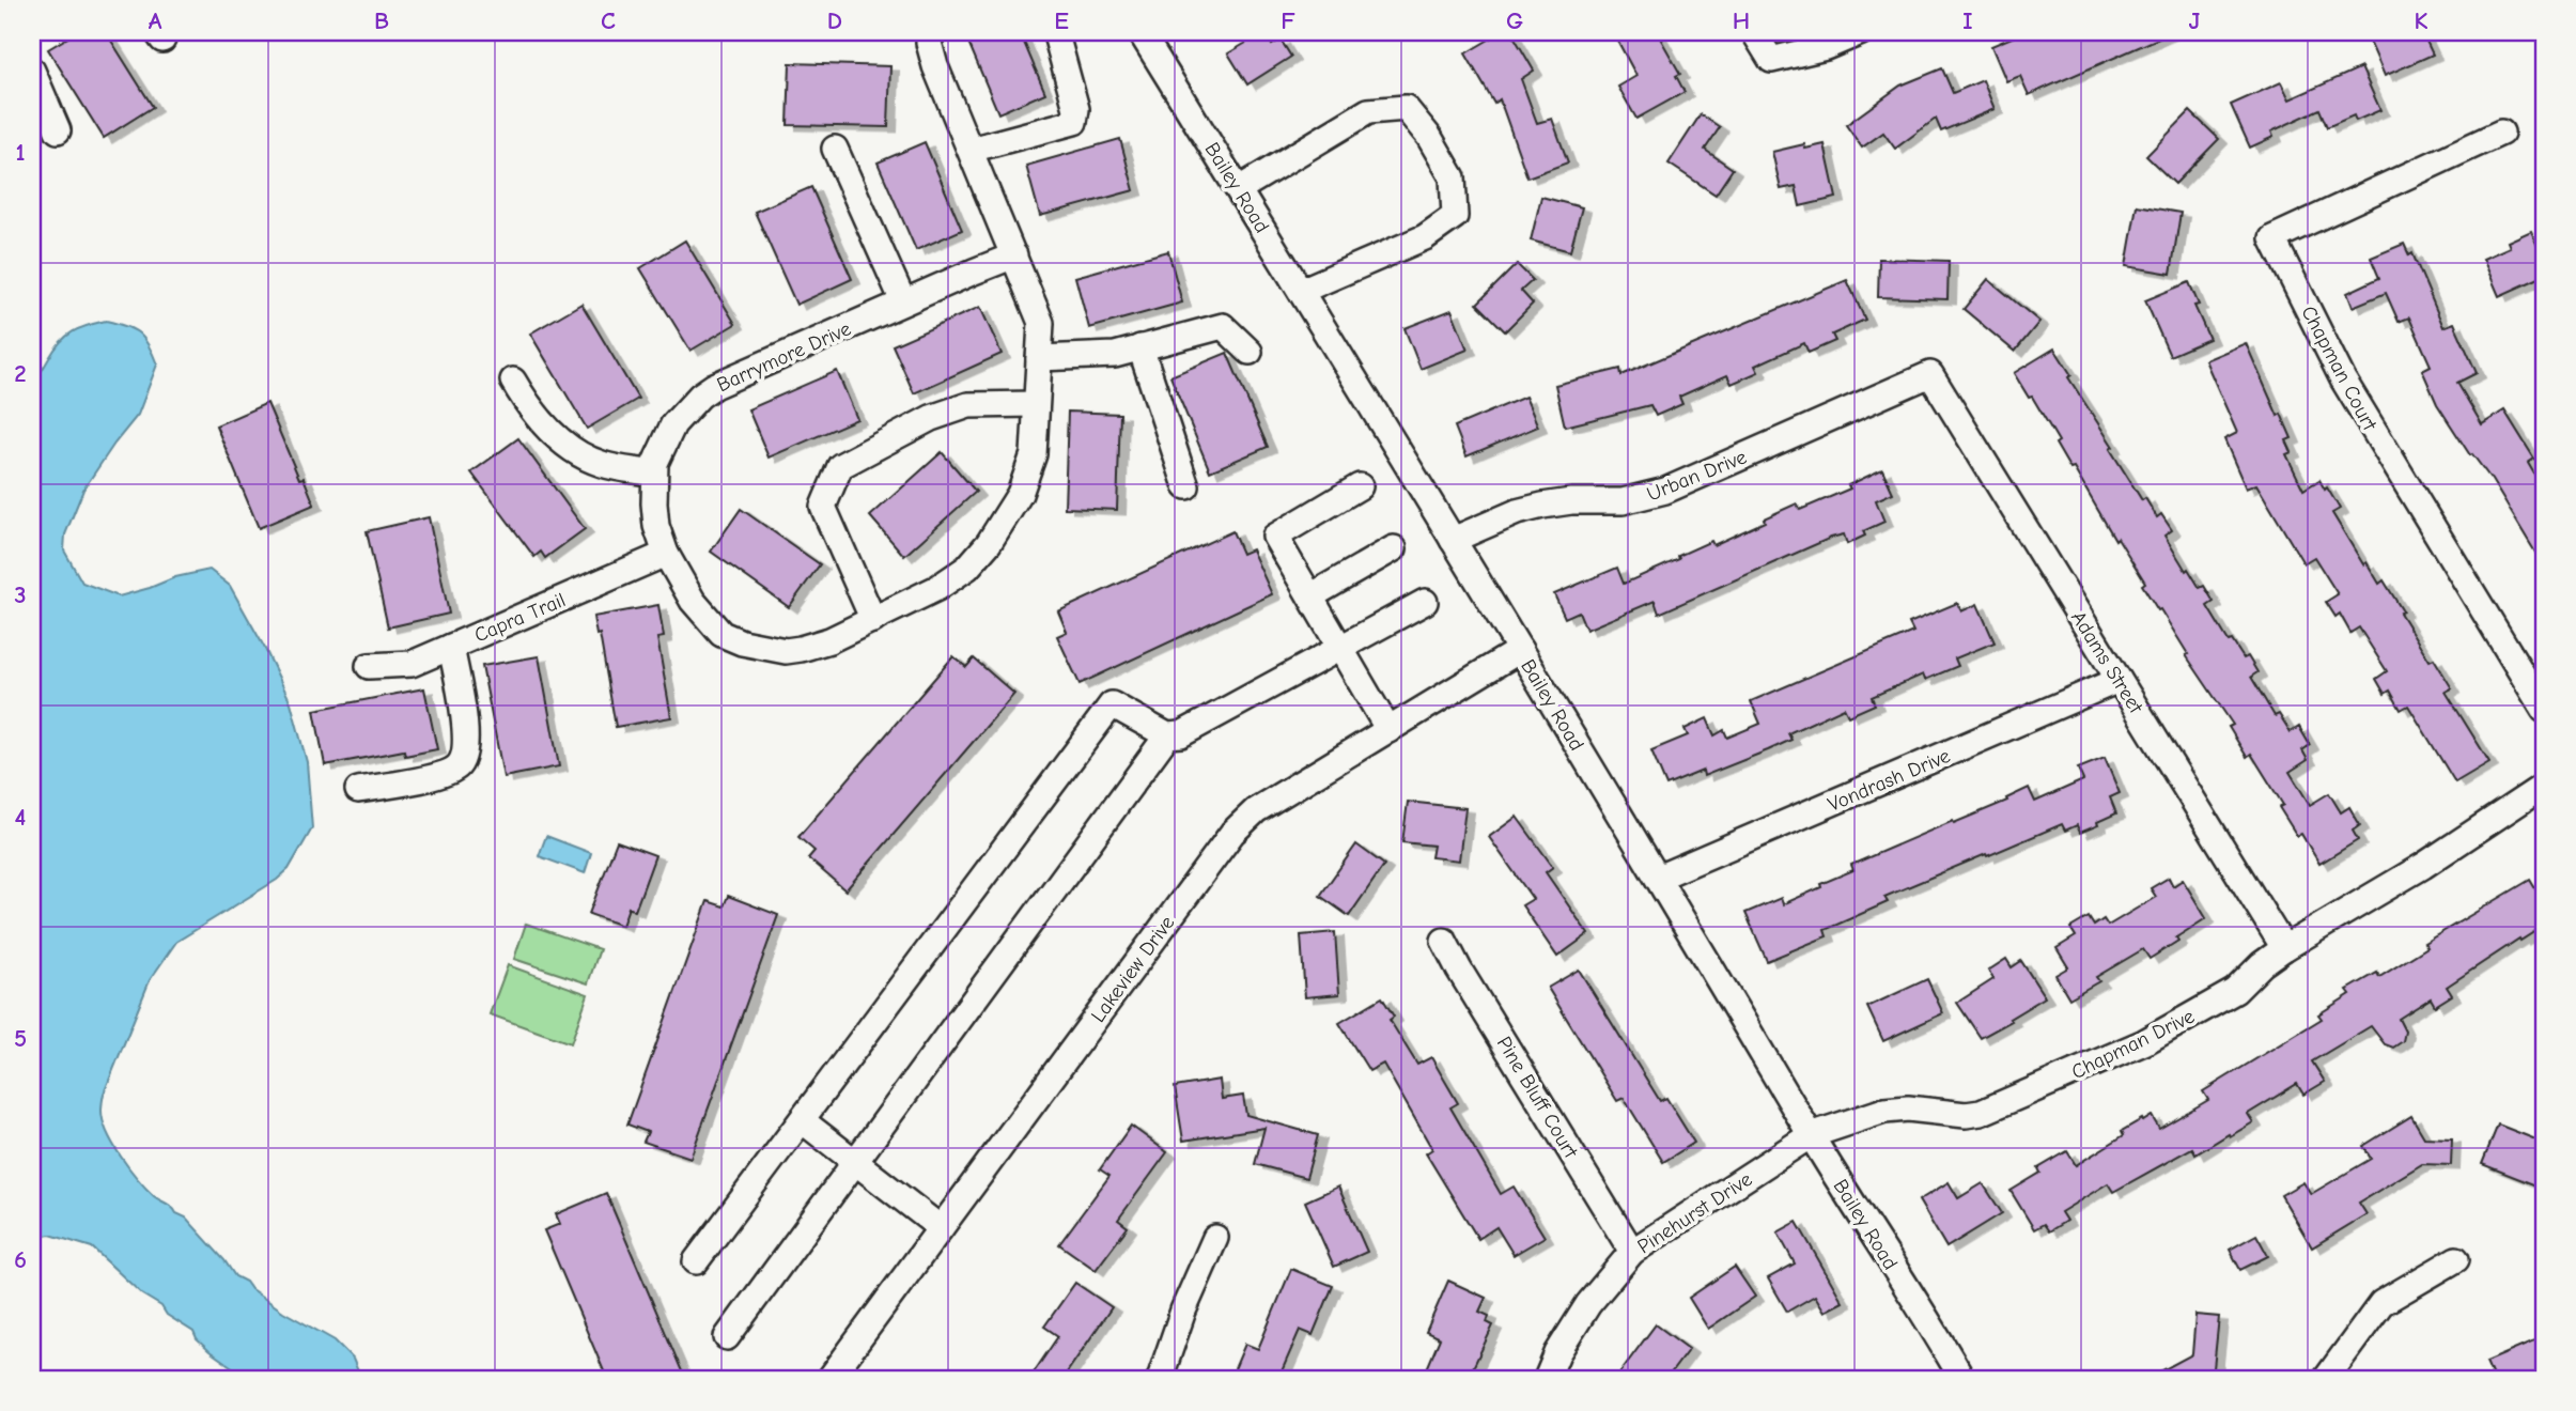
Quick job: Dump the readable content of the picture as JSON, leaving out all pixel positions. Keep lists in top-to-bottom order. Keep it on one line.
{"streets":{"street":["Bailey Road","Barrymore Drive","Chapman Court","Urban Drive","Capra Trail","Adams Street","Vondrash Drive","Lakeview Drive","Chapman Drive","Pine Bluff Court","Pinehurst Drive"]},"crossings":[["Bailey Road","Urban Drive"],["Bailey Road","Vondrash Drive"],["Bailey Road","Lakeview Drive"],["Bailey Road","Chapman Drive"],["Bailey Road","Pinehurst Drive"],["Barrymore Drive","Capra Trail"],["Urban Drive","Adams Street"],["Adams Street","Vondrash Drive"],["Adams Street","Chapman Drive"],["Chapman Drive","Pinehurst Drive"],["Pine Bluff Court","Pinehurst Drive"]],"grid":{"columns":["A","B","C","D","E","F","G","H","I","J","K"],"rows":["1","2","3","4","5","6"]}}
